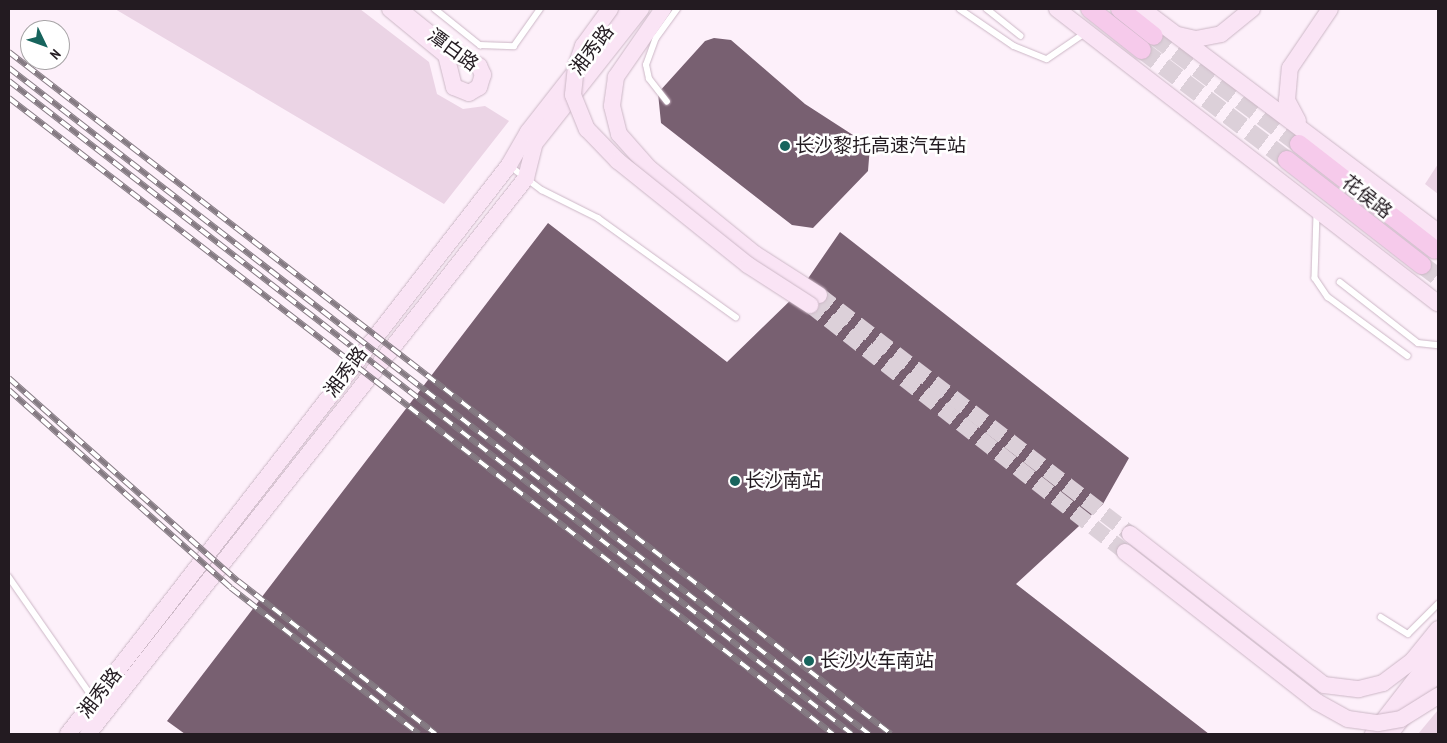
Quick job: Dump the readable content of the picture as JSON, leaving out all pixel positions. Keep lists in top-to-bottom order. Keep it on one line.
{"streets":{"main road":["潭白路","湘秀路","花侯路"]},"places":["长沙黎托高速汽车站","长沙南站","长沙火车南站"],"north":"bottom right"}
